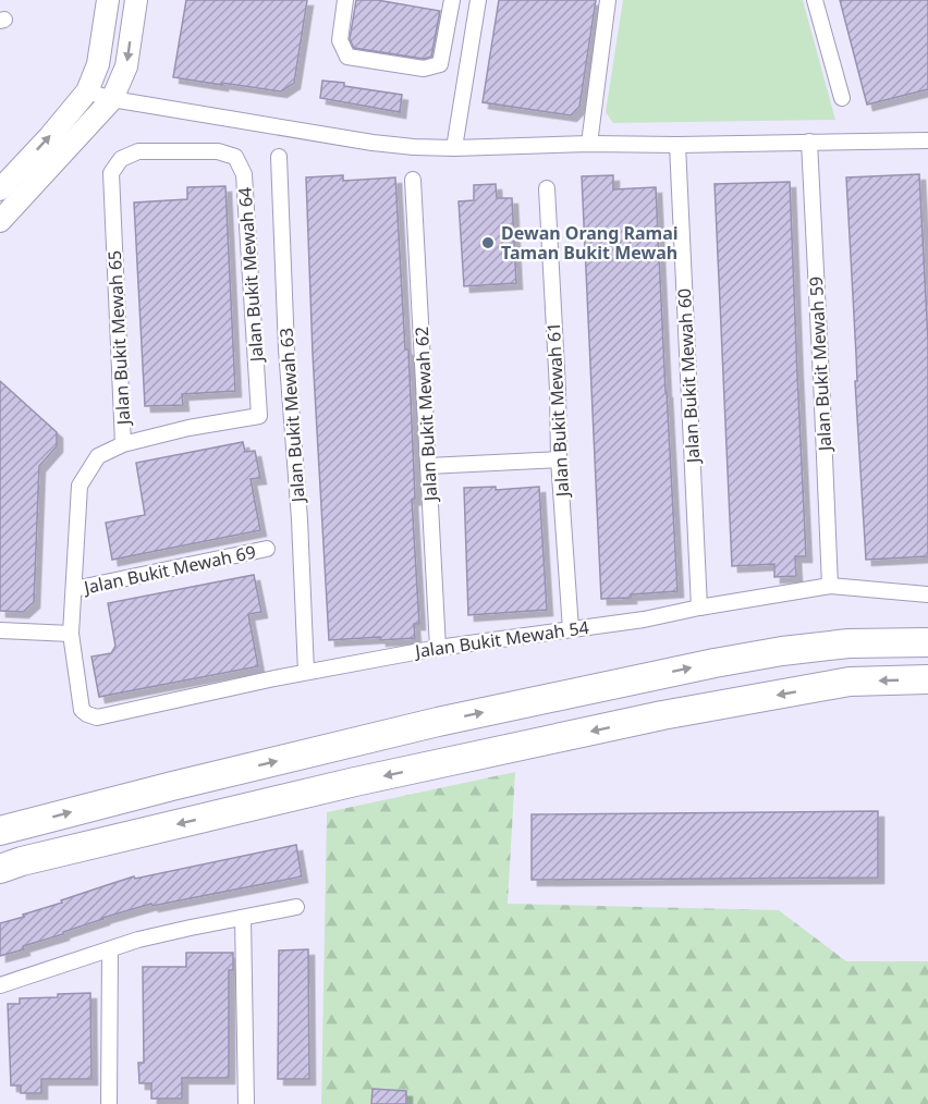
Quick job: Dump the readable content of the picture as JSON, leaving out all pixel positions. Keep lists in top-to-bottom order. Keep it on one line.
{"streets":{"street":["Jalan Bukit Mewah 64","Jalan Bukit Mewah 65","Jalan Bukit Mewah 59","Jalan Bukit Mewah 60","Jalan Bukit Mewah 61","Jalan Bukit Mewah 62","Jalan Bukit Mewah 63","Jalan Bukit Mewah 69","Jalan Bukit Mewah 54"]},"crossings":[["Jalan Bukit Mewah 64","Jalan Bukit Mewah 65"],["Jalan Bukit Mewah 65","Jalan Bukit Mewah 69"],["Jalan Bukit Mewah 65","Jalan Bukit Mewah 54"],["Jalan Bukit Mewah 59","Jalan Bukit Mewah 54"],["Jalan Bukit Mewah 60","Jalan Bukit Mewah 54"],["Jalan Bukit Mewah 61","Jalan Bukit Mewah 54"],["Jalan Bukit Mewah 62","Jalan Bukit Mewah 54"],["Jalan Bukit Mewah 63","Jalan Bukit Mewah 54"]],"places":["Dewan Orang Ramai Taman Bukit Mewah"]}
